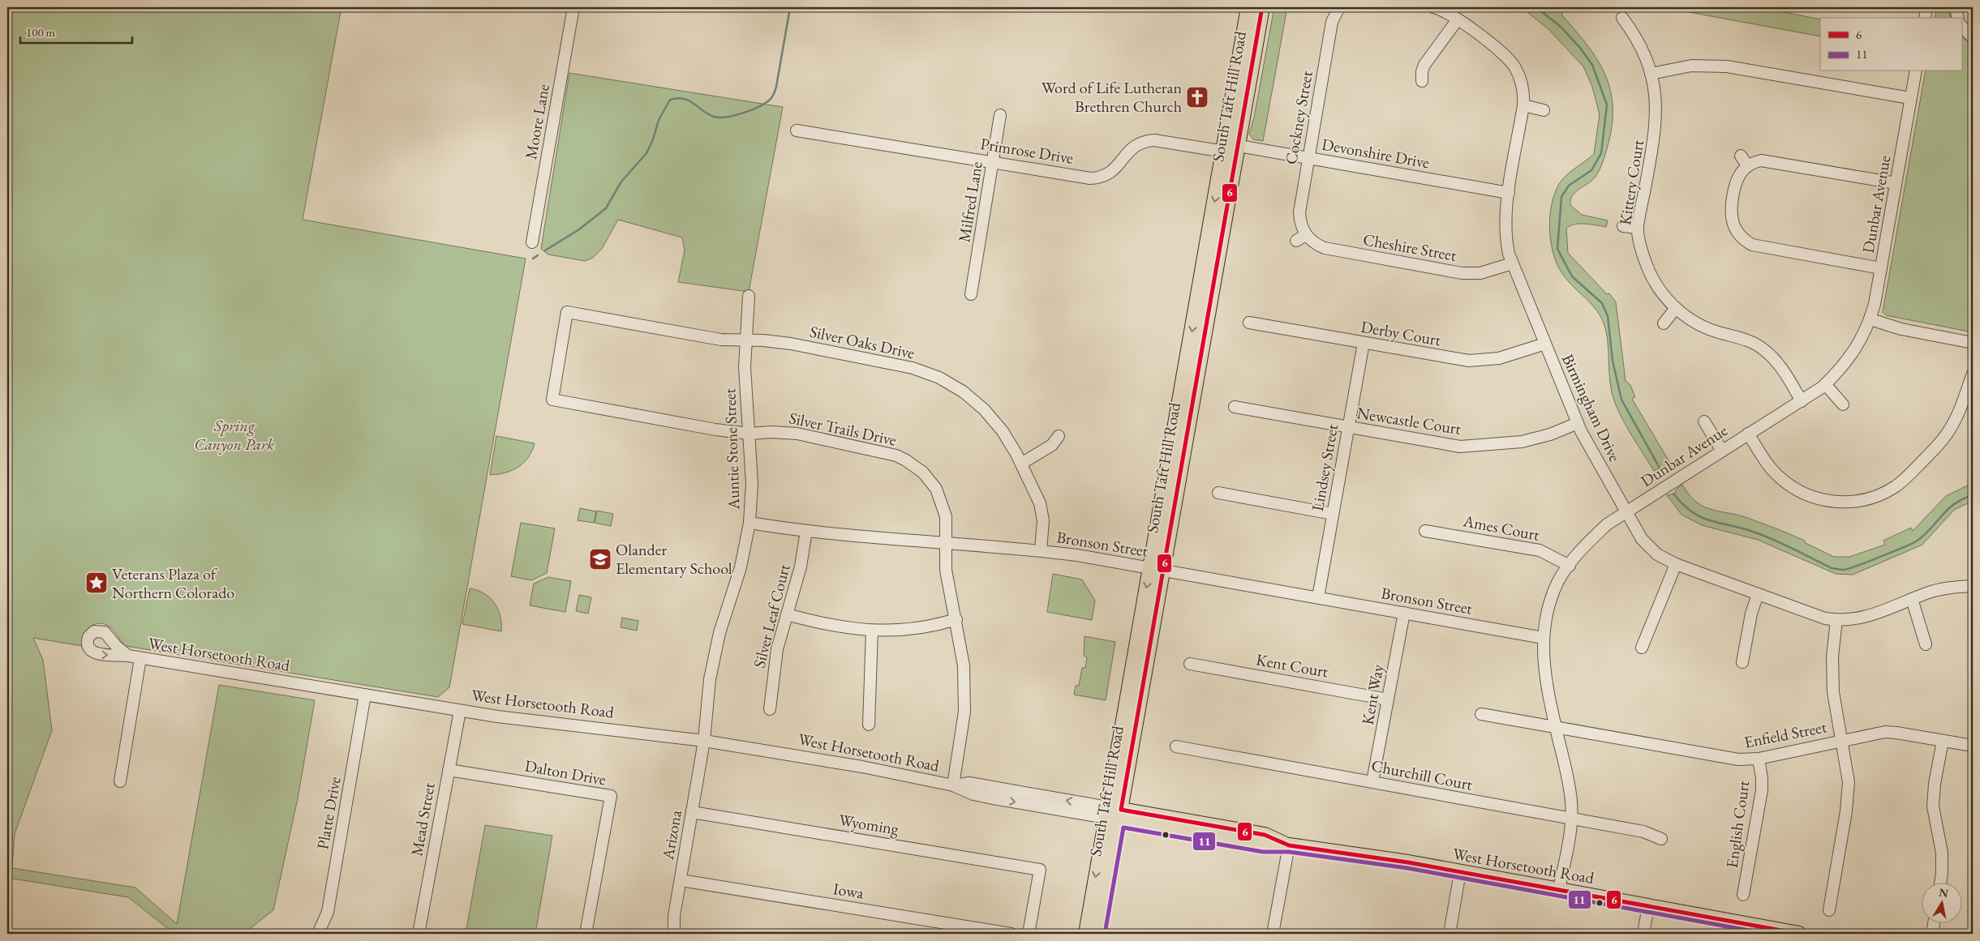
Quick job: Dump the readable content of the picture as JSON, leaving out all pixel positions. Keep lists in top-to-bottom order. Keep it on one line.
{"streets":{"main road":["South Taft Hill Road","West Horsetooth Road"],"street":["Cockney Street","Moore Lane","Primrose Drive","Devonshire Drive","Kittery Court","Milfred Lane","Dunbar Avenue","Cheshire Street","Derby Court","Silver Oaks Drive","Birmingham Drive","Newcastle Court","Silver Trails Drive","Auntie Stone Street","Lindsey Street","Ames Court","Bronson Street","Silver Leaf Court","Kent Court","Kent Way","Enfield Street","Dalton Drive","Churchill Court","Platte Drive","Mead Street","Wyoming","English Court","Arizona","Iowa"]},"crossings":[["South Taft Hill Road","Primrose Drive"],["South Taft Hill Road","Devonshire Drive"],["South Taft Hill Road","Bronson Street"],["South Taft Hill Road","West Horsetooth Road"],["Cockney Street","Devonshire Drive"],["Cockney Street","Cheshire Street"],["Primrose Drive","Devonshire Drive"],["Primrose Drive","Milfred Lane"],["Devonshire Drive","Birmingham Drive"],["Kittery Court","Dunbar Avenue"],["Dunbar Avenue","Birmingham Drive"],["Dunbar Avenue","Ames Court"],["Dunbar Avenue","Bronson Street"],["Dunbar Avenue","West Horsetooth Road"],["Dunbar Avenue","Enfield Street"],["Dunbar Avenue","Churchill Court"],["Cheshire Street","Birmingham Drive"],["Derby Court","Birmingham Drive"],["Derby Court","Lindsey Street"],["Silver Oaks Drive","Silver Trails Drive"],["Silver Oaks Drive","Auntie Stone Street"],["Silver Oaks Drive","Bronson Street"],["Birmingham Drive","Newcastle Court"],["Newcastle Court","Lindsey Street"],["Silver Trails Drive","Auntie Stone Street"],["Silver Trails Drive","Bronson Street"],["Silver Trails Drive","West Horsetooth Road"],["Auntie Stone Street","Bronson Street"],["Auntie Stone Street","West Horsetooth Road"],["Auntie Stone Street","Arizona"],["Lindsey Street","Bronson Street"],["Bronson Street","Silver Leaf Court"],["Bronson Street","Kent Way"],["West Horsetooth Road","Platte Drive"],["West Horsetooth Road","Mead Street"],["West Horsetooth Road","Arizona"],["Kent Court","Kent Way"],["Kent Way","Churchill Court"],["Enfield Street","English Court"],["Dalton Drive","Mead Street"],["Wyoming","Arizona"],["Arizona","Iowa"]],"parks":["Spring Canyon Park"],"places":{"church":["Word of Life Lutheran Brethren Church"],"school or university":["Olander Elementary School"],"place":["Veterans Plaza of Northern Colorado"]},"lines":["transit line 6","transit line 11"],"legend":["6","11"],"scale_bar":"100 m","north":"top"}
